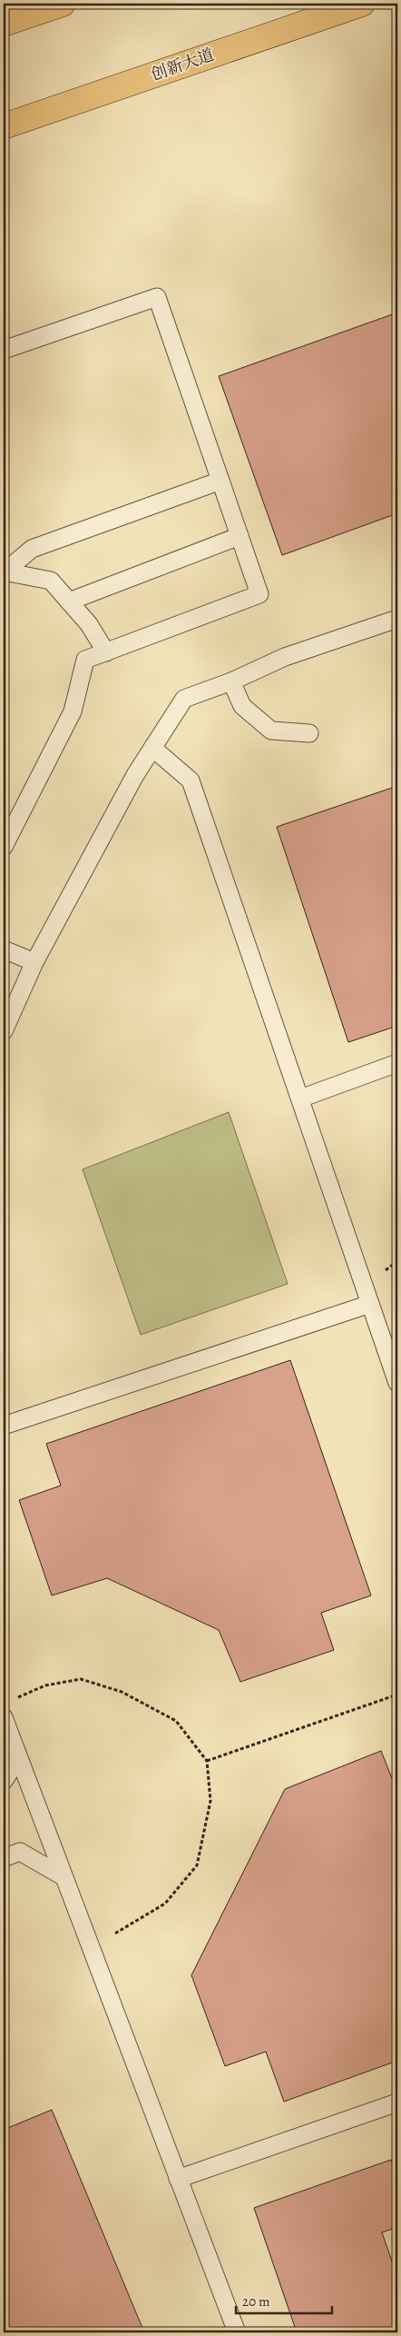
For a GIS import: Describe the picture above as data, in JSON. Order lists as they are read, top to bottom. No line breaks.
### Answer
{"streets":{"main road":["创新大道"]},"scale_bar":"20 m"}
